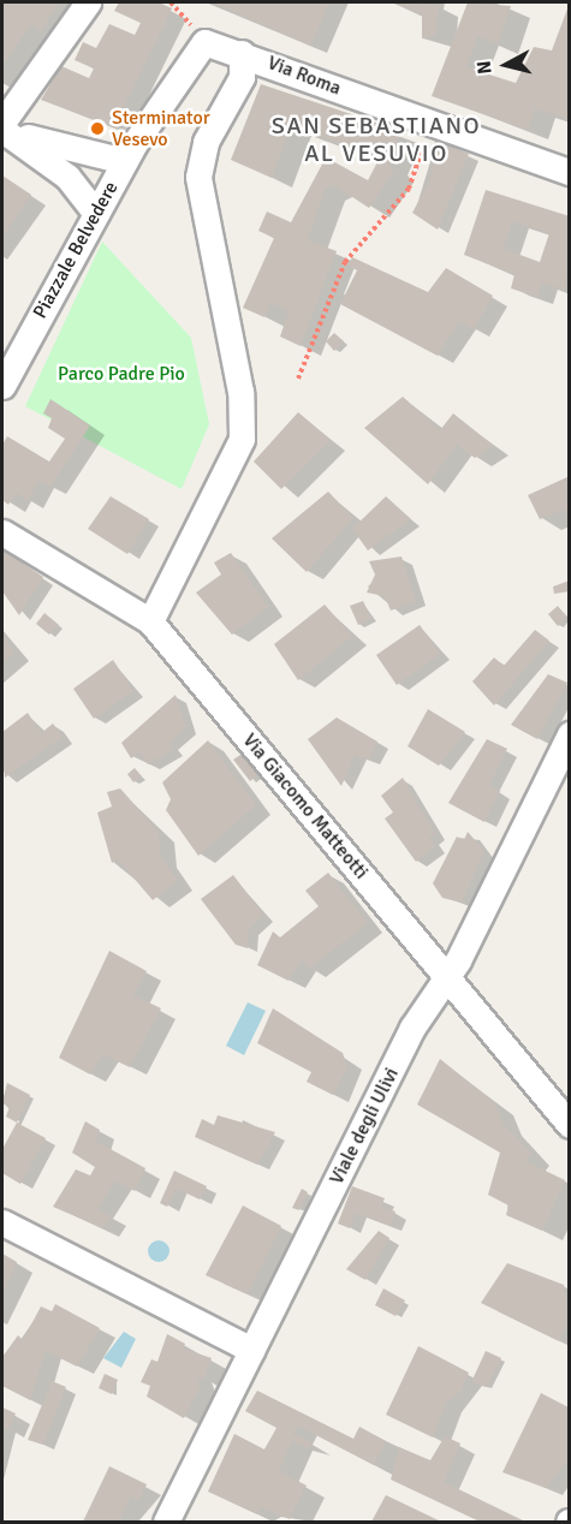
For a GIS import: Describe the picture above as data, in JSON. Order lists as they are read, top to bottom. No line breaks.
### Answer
{"streets":{"street":["Via Roma","Piazzale Belvedere","Via Giacomo Matteotti","Viale degli Ulivi"]},"crossings":[["Via Giacomo Matteotti","Viale degli Ulivi"]],"districts":["SAN SEBASTIANO AL VESUVIO"],"parks":["Parco Padre Pio"],"places":["Sterminator Vesevo"],"north":"left"}
